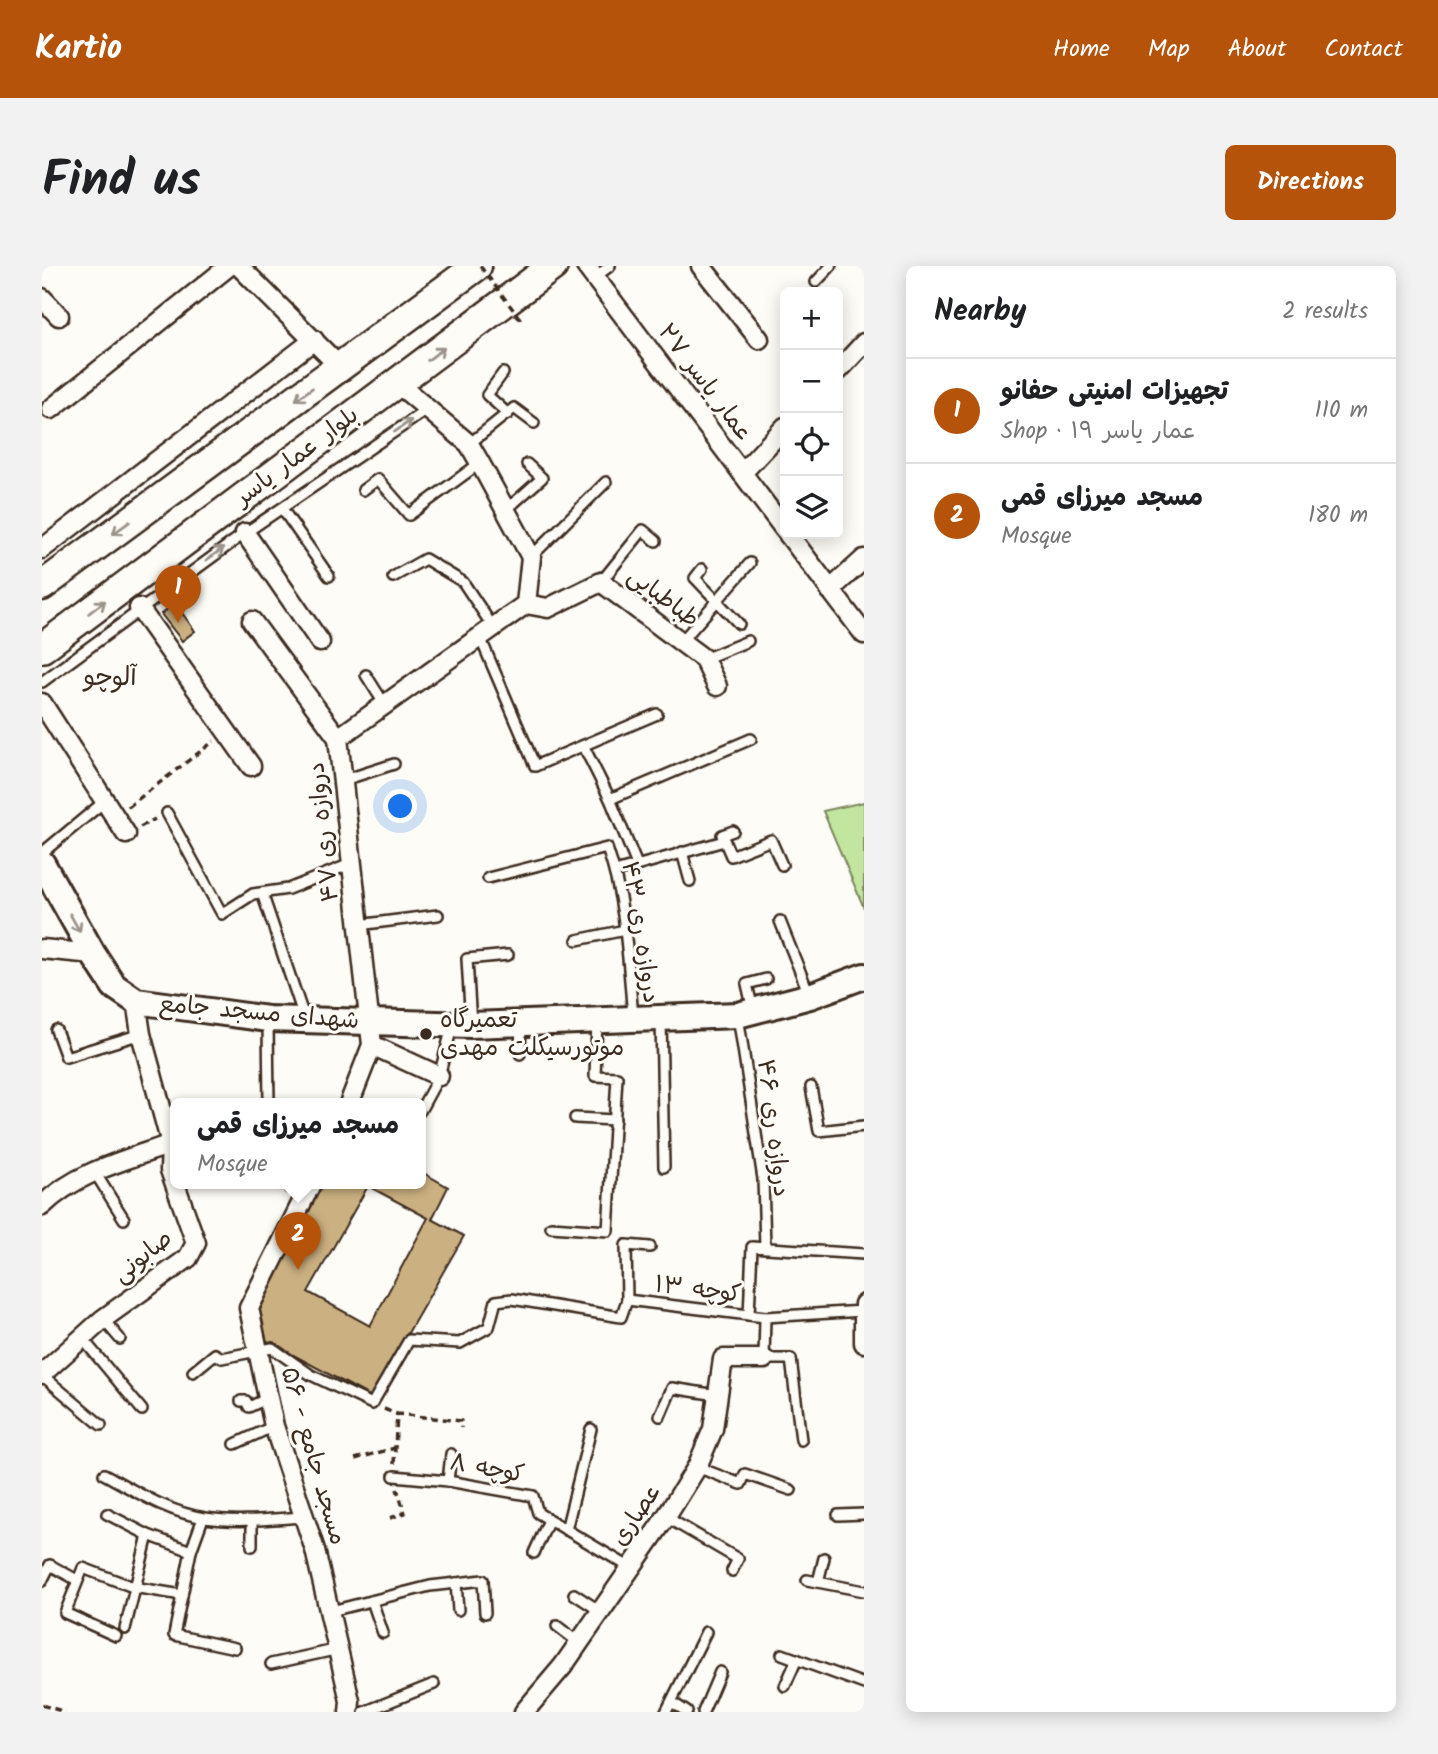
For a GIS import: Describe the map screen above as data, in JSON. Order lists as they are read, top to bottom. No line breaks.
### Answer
{"streets":{"main road":["بلوار عمار یاسر","شهدای مسجد جامع"],"street":["عمار یاسر ۲۷","طباطبایی","دروازه ری ۴۷","صابونی","۵۶ - مسجد جامع","عصاری"],"lane":["دروازه ری ۴۳","دروازه ری ۴۶","کوچه ۱۳","کوچه ۸"]},"crossings":[["دروازه ری ۴۷","شهدای مسجد جامع"],["دروازه ری ۴۳","شهدای مسجد جامع"],["شهدای مسجد جامع","دروازه ری ۴۶"],["شهدای مسجد جامع","صابونی"],["کوچه ۸","عصاری"]],"districts":["آلوچو"],"places":["تعمیرگاه موتورسیکلت مهدی"],"page":{"header":"Kartio","nav":["Home","Map","About","Contact"],"title":"Find us","buttons":"Directions","heading":["Nearby","2 results"],"map_buttons":["+","−"],"list":[{"mark":"1","name":"تجهیزات امنیتی حفانو","note":"Shop · عمار یاسر ۱۹","value":"110 m"},{"mark":"2","name":"مسجد میرزای قمی","note":"Mosque","value":"180 m"}],"pins":["1","2"],"popup":["مسجد میرزای قمی","Mosque"]}}
